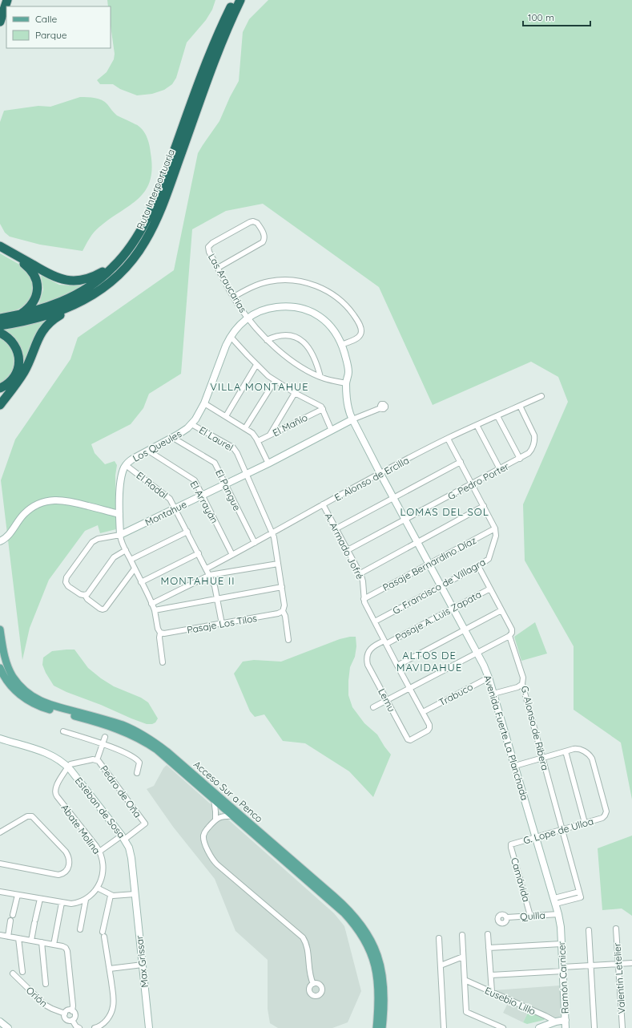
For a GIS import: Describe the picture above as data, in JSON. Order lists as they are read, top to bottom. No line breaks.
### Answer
{"streets":{"highway":["Ruta Interportuaria"],"main road":["Acceso Sur a Penco"],"street":["Las Araucarias","El Mañío","El Laurel","Los Queules","E. Alonso de Ercilla","G. Pedro Porter","El Radal","El Pangue","El Arrayán","Montahue","A. Armado Jofré","Pasaje Bernardino Díaz","G. Francisco de Villagra","Pasaje A. Luis Zapata","Pasaje Los Tilos","Trabuco","Lemu","G. Alonso de Ribera","Avenida Fuerte La Planchada","Pedro de Oña","Esteban de Sosa","Abate Molina","G. Lope de Ulloa","Camávida","Quilla","Max Grissar","Ramón Carnicer","Valentín Letelier","Orión","Eusebio Lillo"]},"crossings":[["Las Araucarias","Los Queules"],["El Laurel","Los Queules"],["El Laurel","E. Alonso de Ercilla"],["El Laurel","Montahue"],["El Laurel","Pasaje Los Tilos"],["Los Queules","E. Alonso de Ercilla"],["Los Queules","El Radal"],["Los Queules","El Pangue"],["Los Queules","El Arrayán"],["Los Queules","Montahue"],["Los Queules","Avenida Fuerte La Planchada"],["E. Alonso de Ercilla","G. Pedro Porter"],["E. Alonso de Ercilla","El Radal"],["E. Alonso de Ercilla","El Pangue"],["E. Alonso de Ercilla","El Arrayán"],["E. Alonso de Ercilla","A. Armado Jofré"],["E. Alonso de Ercilla","Avenida Fuerte La Planchada"],["G. Pedro Porter","A. Armado Jofré"],["G. Pedro Porter","Avenida Fuerte La Planchada"],["El Radal","Montahue"],["El Radal","Pasaje Los Tilos"],["El Pangue","Montahue"],["El Arrayán","Montahue"],["A. Armado Jofré","Pasaje Bernardino Díaz"],["A. Armado Jofré","G. Francisco de Villagra"],["A. Armado Jofré","Pasaje A. Luis Zapata"],["A. Armado Jofré","Trabuco"],["A. Armado Jofré","Lemu"],["Pasaje Bernardino Díaz","G. Francisco de Villagra"],["Pasaje Bernardino Díaz","Avenida Fuerte La Planchada"],["G. Francisco de Villagra","G. Alonso de Ribera"],["G. Francisco de Villagra","Avenida Fuerte La Planchada"],["Pasaje A. Luis Zapata","Lemu"],["Pasaje A. Luis Zapata","G. Alonso de Ribera"],["Pasaje A. Luis Zapata","Avenida Fuerte La Planchada"],["Trabuco","Avenida Fuerte La Planchada"],["G. Alonso de Ribera","Avenida Fuerte La Planchada"],["G. Alonso de Ribera","G. Lope de Ulloa"],["Avenida Fuerte La Planchada","G. Lope de Ulloa"],["Avenida Fuerte La Planchada","Quilla"],["Avenida Fuerte La Planchada","Ramón Carnicer"],["Pedro de Oña","Esteban de Sosa"],["Pedro de Oña","Abate Molina"],["Esteban de Sosa","Abate Molina"],["Esteban de Sosa","Max Grissar"],["G. Lope de Ulloa","Camávida"],["Camávida","Quilla"]],"districts":["VILLA MONTAHUE","LOMAS DEL SOL","MONTAHUE II","ALTOS DE MAVIDAHUE"],"legend":["Calle","Parque"],"scale_bar":"100 m"}
